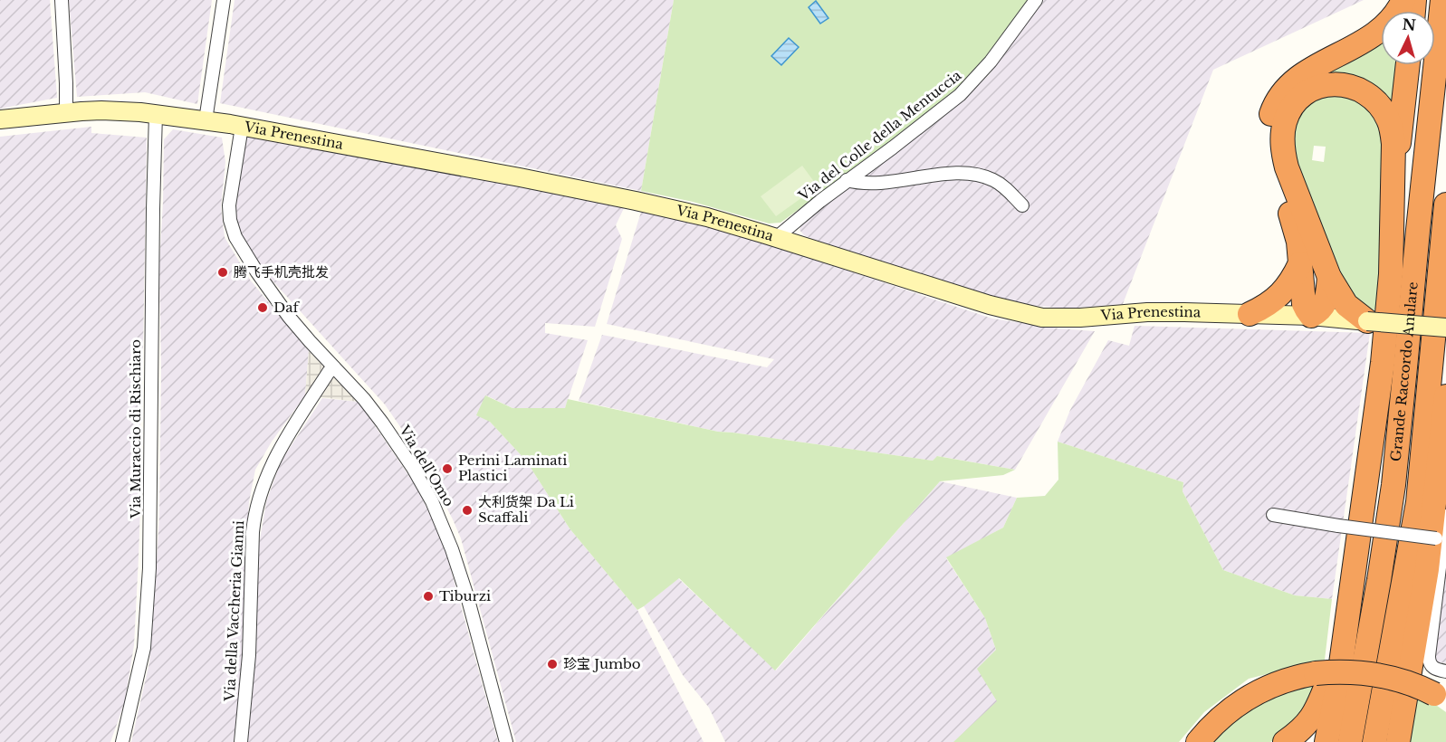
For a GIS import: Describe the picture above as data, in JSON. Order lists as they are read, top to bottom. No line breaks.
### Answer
{"streets":{"highway":["Grande Raccordo Anulare"],"main road":["Via Prenestina"],"street":["Via del Colle della Mentuccia","Via Muraccio di Rischiaro","Via dell'Omo","Via della Vaccheria Gianni"]},"crossings":[["Via Prenestina","Via del Colle della Mentuccia"],["Via Prenestina","Via Muraccio di Rischiaro"],["Via Prenestina","Via dell'Omo"],["Via dell'Omo","Via della Vaccheria Gianni"]],"places":["腾飞手机壳批发","Daf","Perini Laminati Plastici","大利货架 Da Li Scaffali","Tiburzi","珍宝 Jumbo"],"north":"top"}
